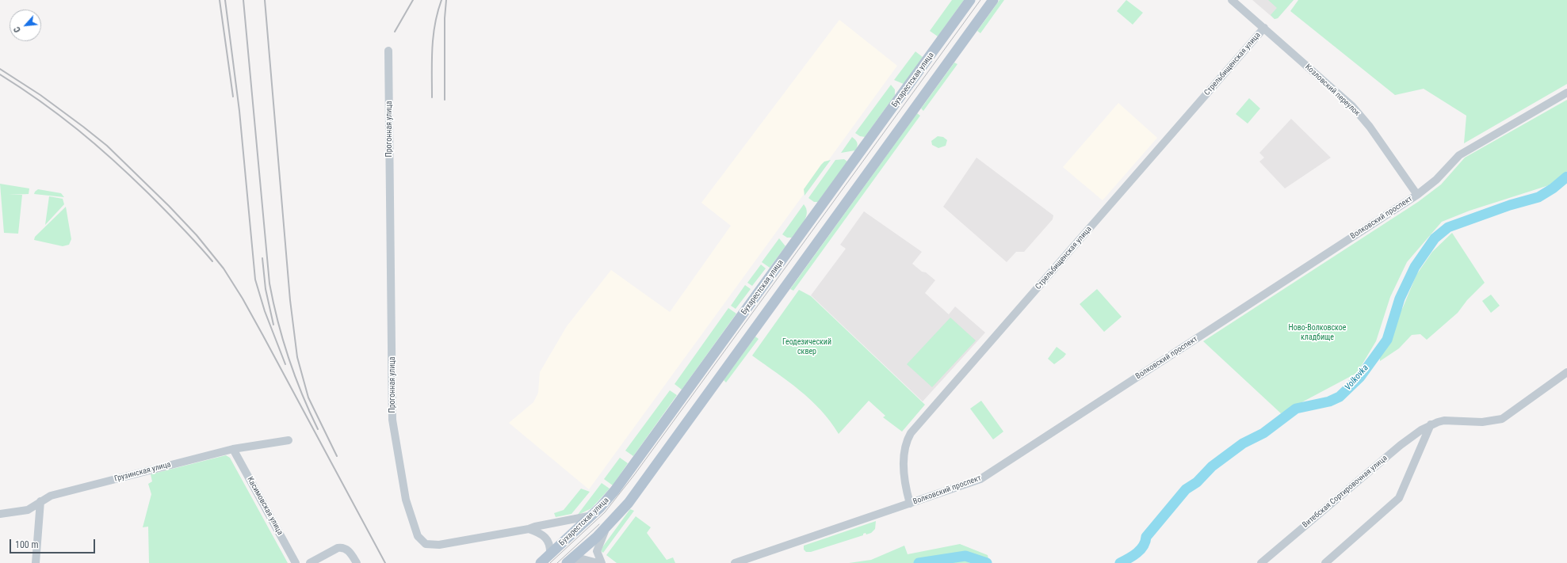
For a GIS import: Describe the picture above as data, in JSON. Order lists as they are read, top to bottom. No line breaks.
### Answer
{"streets":{"main road":["Бухарестская улица"],"street":["Стрельбищенская улица","Козловский переулок","Прогонная улица","Волковский проспект","Грузинская улица","Витебская Сортировочная улица","Касимовская улица"]},"crossings":[["Стрельбищенская улица","Козловский переулок"],["Стрельбищенская улица","Волковский проспект"],["Бухарестская улица","Прогонная улица"],["Козловский переулок","Волковский проспект"],["Грузинская улица","Касимовская улица"]],"water":["Volkovka"],"parks":["Ново-Волковское кладбище","Геодезический сквер"],"scale_bar":"100 m","north":"bottom left"}
